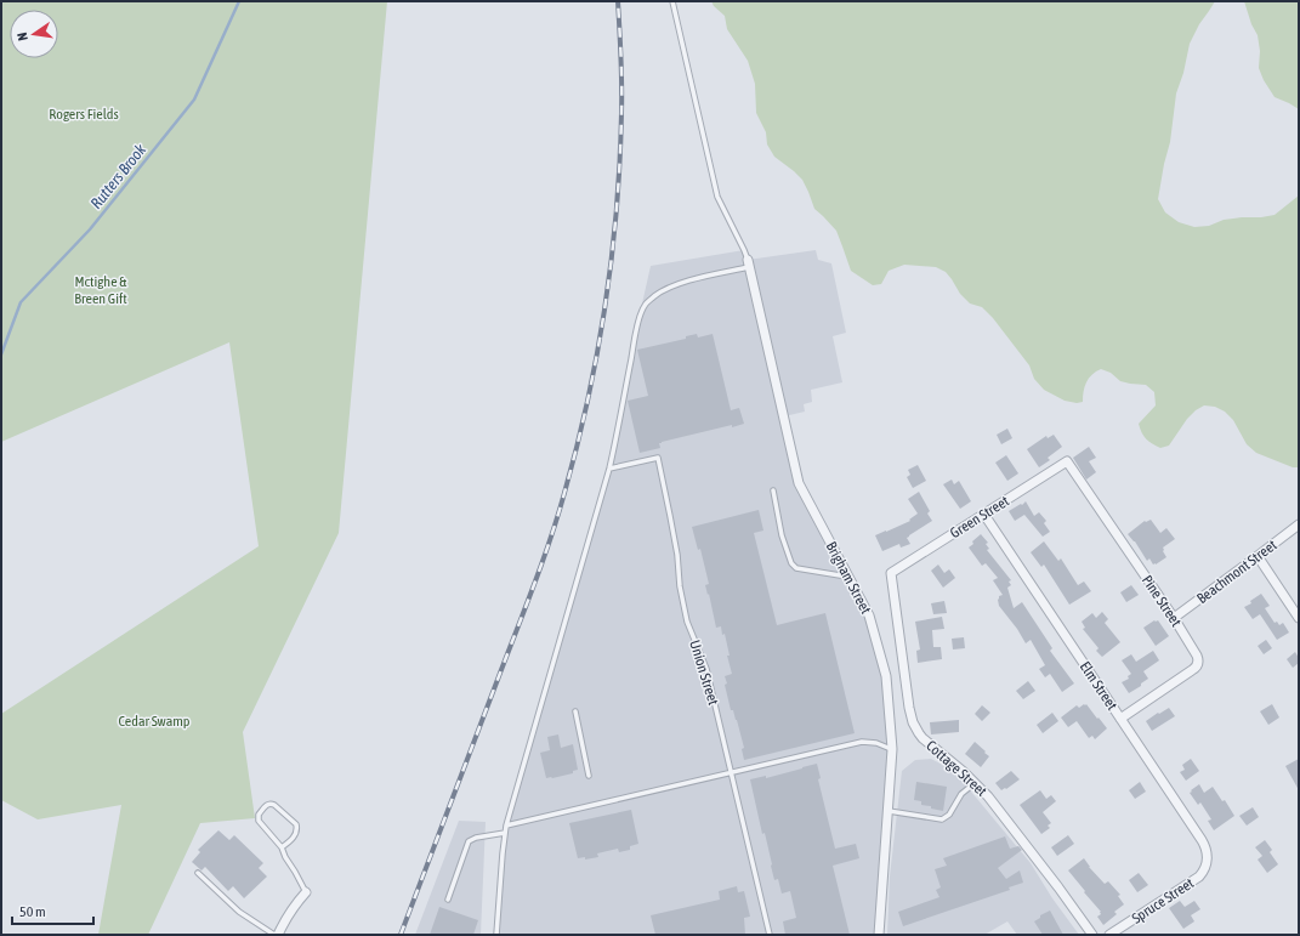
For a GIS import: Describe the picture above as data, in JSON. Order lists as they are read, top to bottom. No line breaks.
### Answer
{"streets":{"street":["Green Street","Beachmont Street","Brigham Street","Pine Street","Elm Street","Cottage Street","Spruce Street"],"lane":["Union Street"]},"crossings":[["Green Street","Pine Street"],["Green Street","Elm Street"],["Green Street","Cottage Street"],["Beachmont Street","Pine Street"],["Pine Street","Elm Street"],["Elm Street","Spruce Street"]],"water":["Rutters Brook"],"parks":["Rogers Fields","Mctighe & Breen Gift","Cedar Swamp"],"scale_bar":"50 m","north":"left"}
